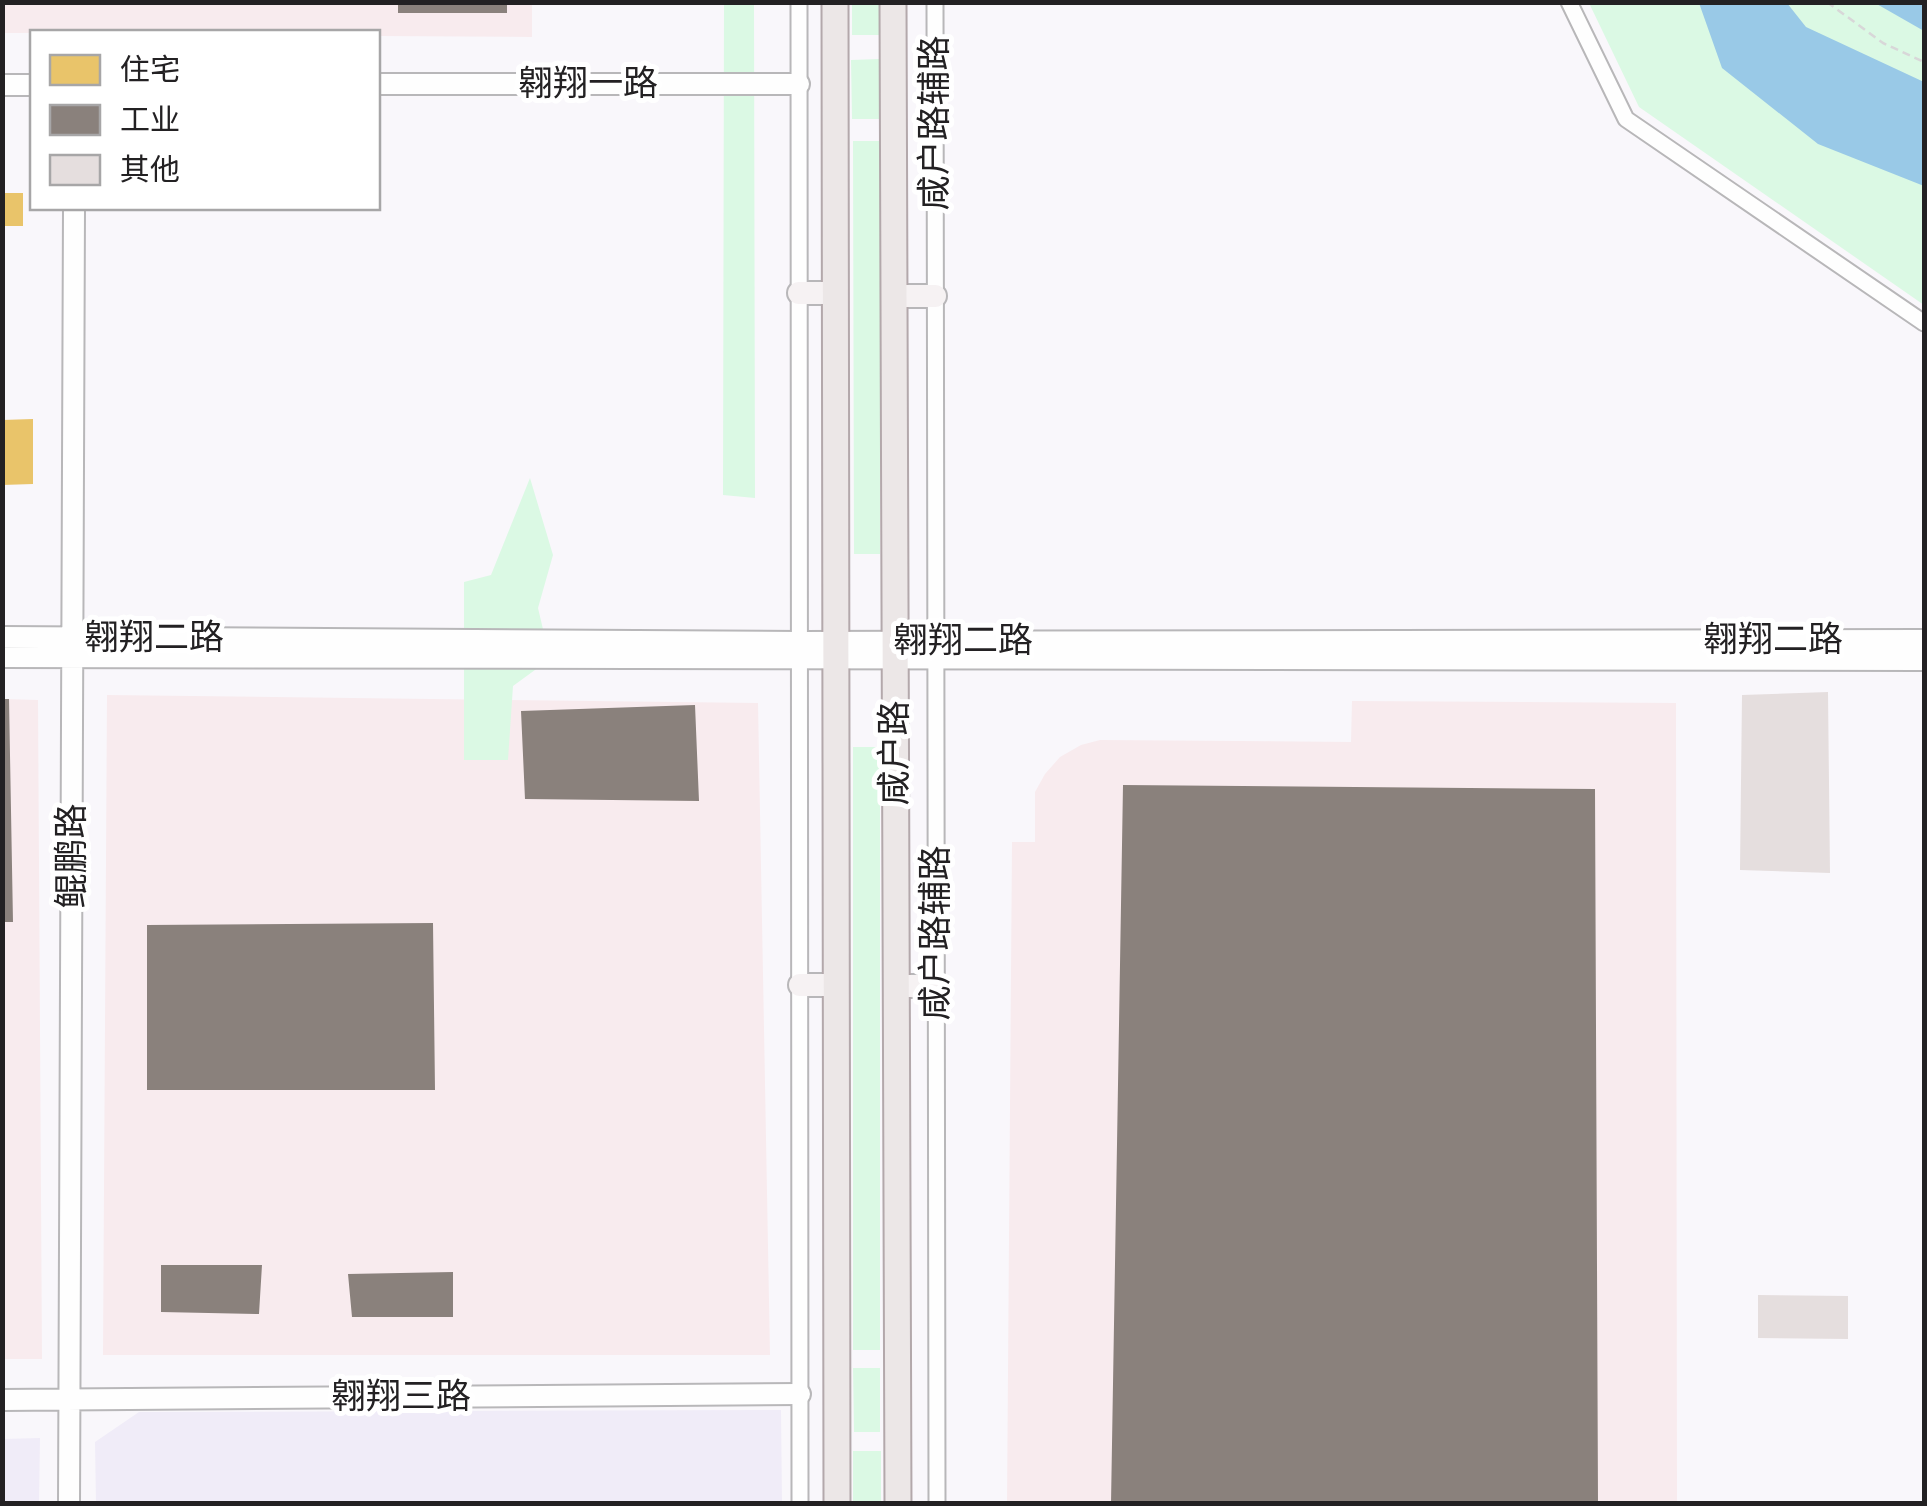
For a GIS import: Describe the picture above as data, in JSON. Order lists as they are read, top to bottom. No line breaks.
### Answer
{"streets":{"main road":["咸户路"],"street":["翱翔一路","咸户路辅路","翱翔二路","鲲鹏路","翱翔三路"]},"crossings":[["咸户路辅路","翱翔二路"],["翱翔二路","咸户路"],["翱翔二路","鲲鹏路"],["鲲鹏路","翱翔三路"]],"legend":["住宅","工业","其他"]}
